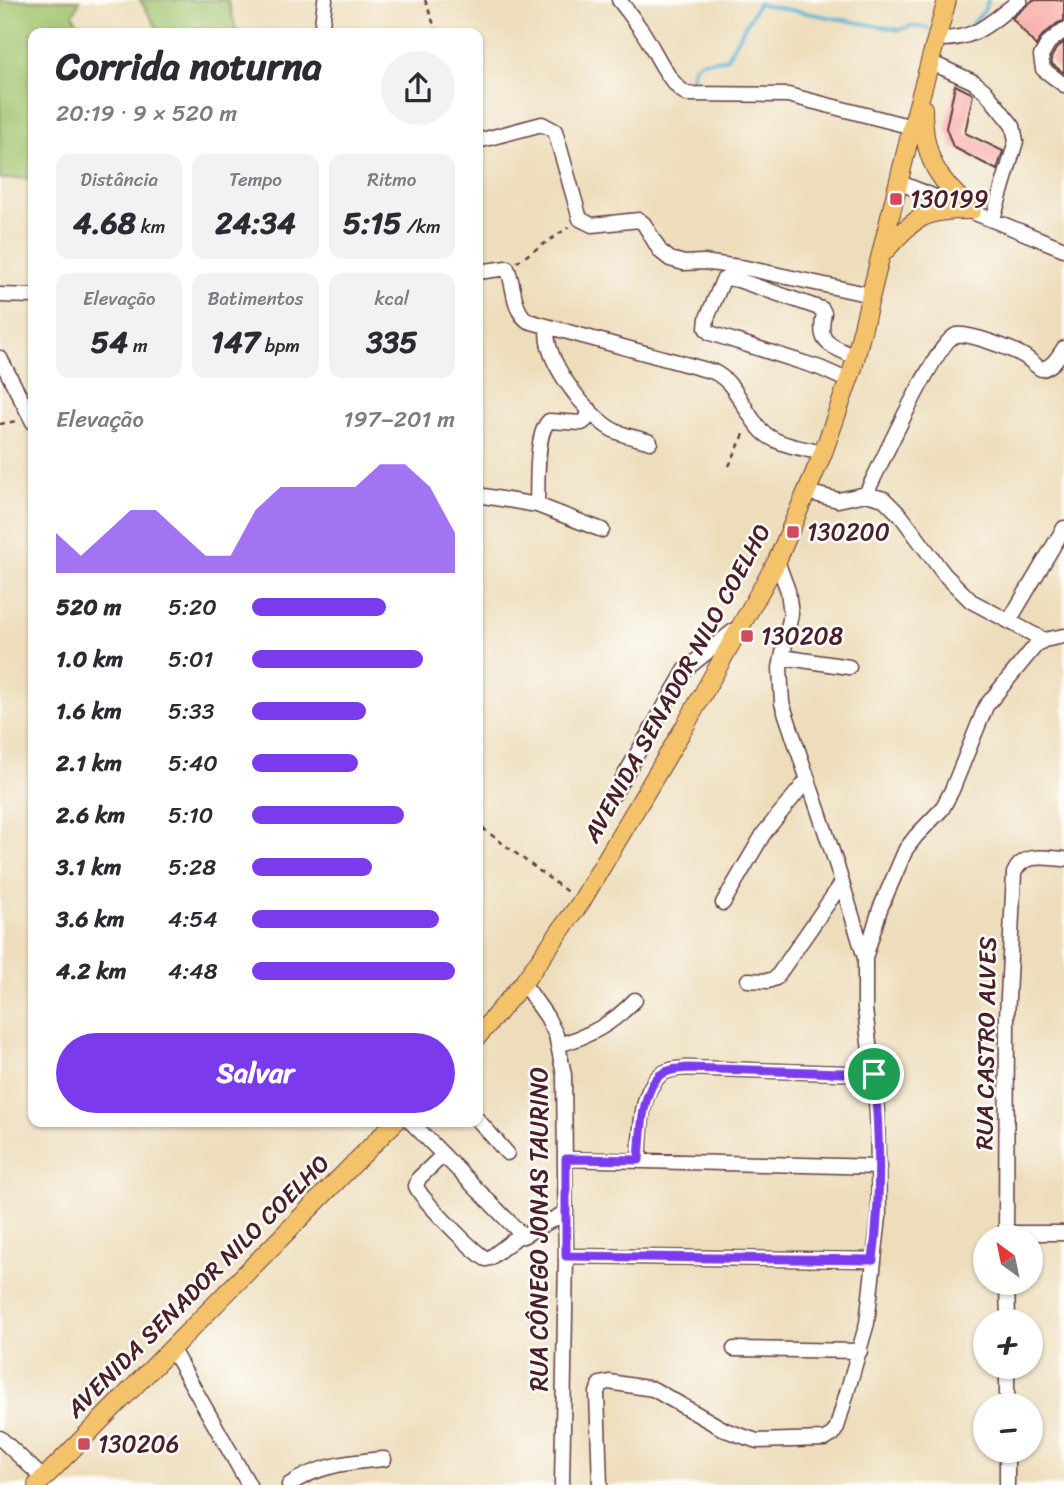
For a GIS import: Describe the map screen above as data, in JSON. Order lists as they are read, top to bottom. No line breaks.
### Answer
{"streets":{"main road":["AVENIDA SENADOR NILO COELHO"],"street":["RUA CASTRO ALVES","RUA CÔNEGO JONAS TAURINO"]},"crossings":[["AVENIDA SENADOR NILO COELHO","RUA CÔNEGO JONAS TAURINO"]],"places":{"transit":["130199","130200","130208","130206"]},"north":"top left","page":{"heading":["Corrida noturna","20:19 · 9 × 520 m"],"stats":[["Distância","4.68 km"],["Tempo","24:34"],["Ritmo","5:15 /km"],["Elevação","54 m"],["Batimentos","147 bpm"],["kcal","335"]],"chart":["Elevação","197–201 m"],"list":[{"name":"520 m","note":"5:20"},{"name":"1.0 km","note":"5:01"},{"name":"1.6 km","note":"5:33"},{"name":"2.1 km","note":"5:40"},{"name":"2.6 km","note":"5:10"},{"name":"3.1 km","note":"5:28"},{"name":"3.6 km","note":"4:54"},{"name":"4.2 km","note":"4:48"}],"buttons":"Salvar","map_buttons":["+","−"]}}
